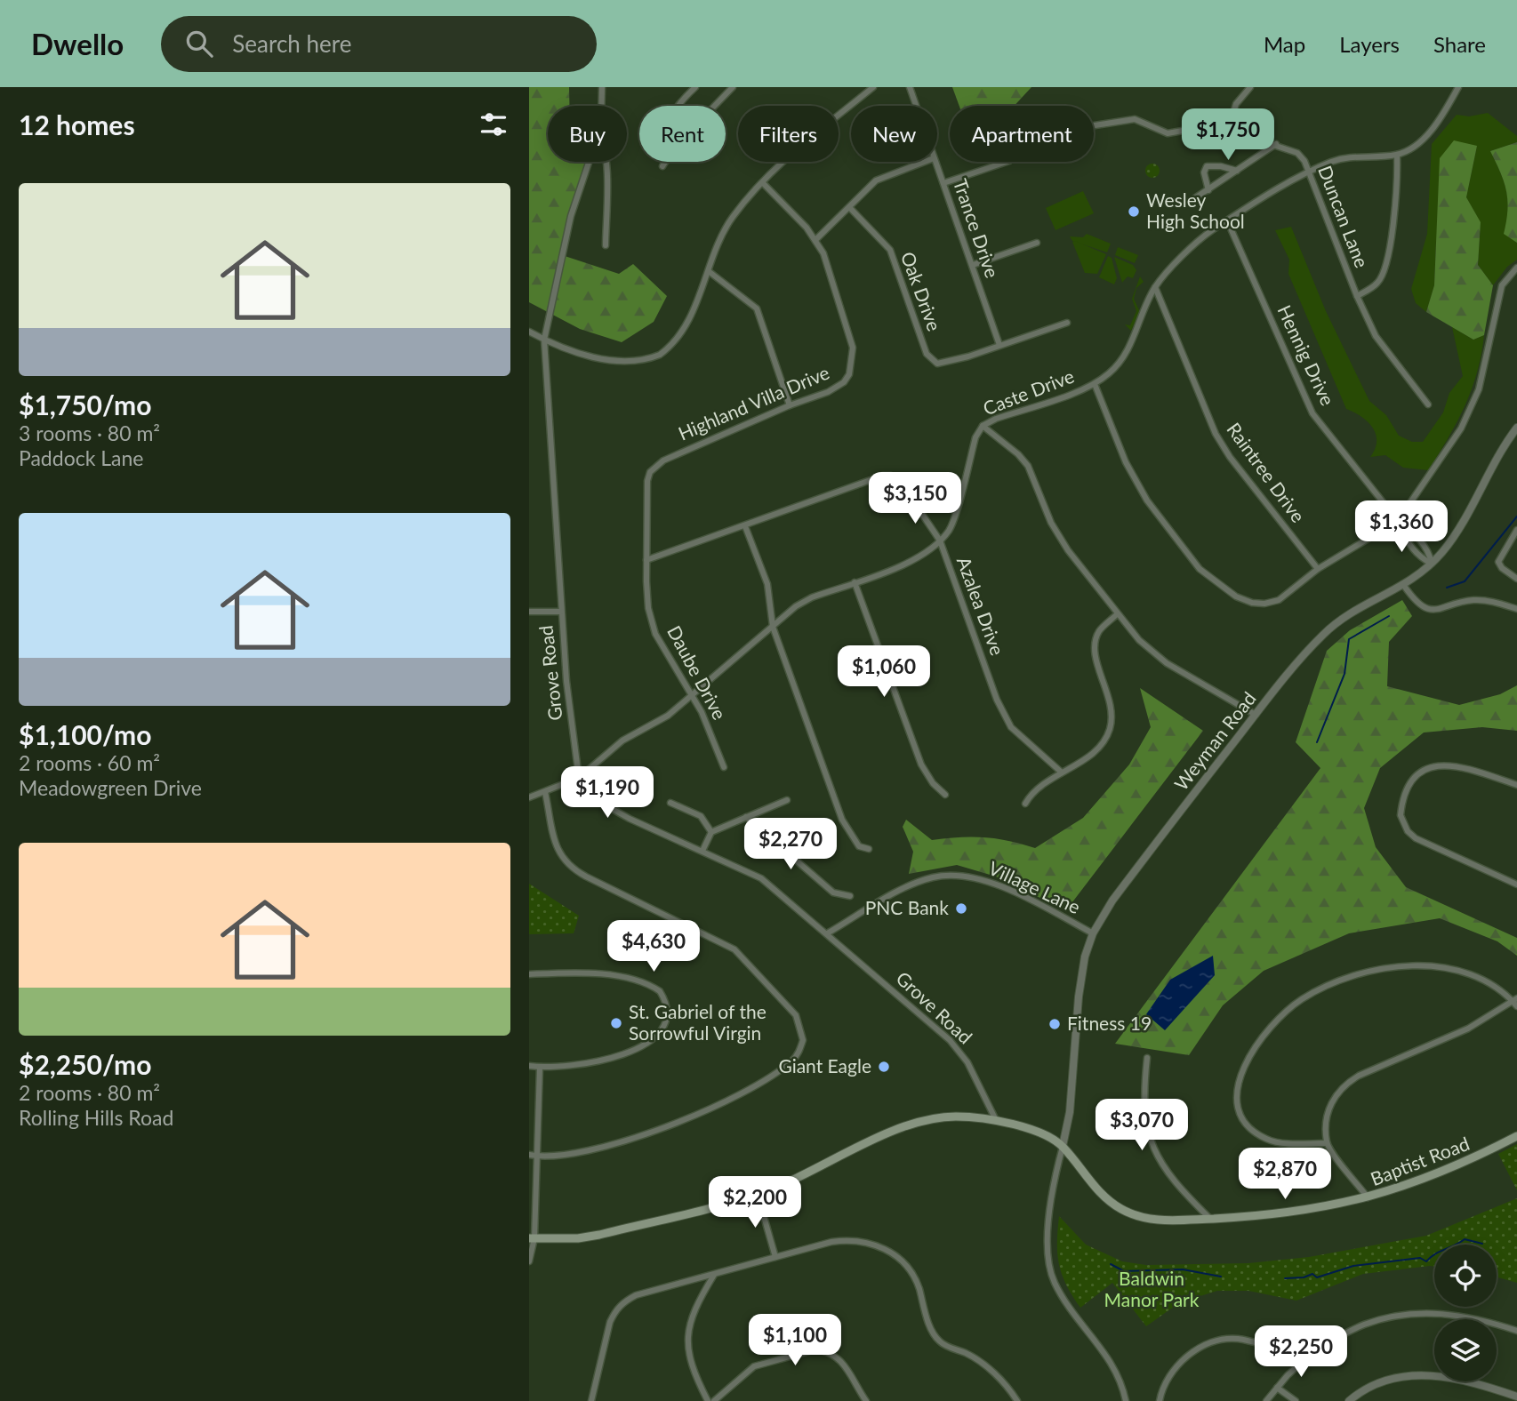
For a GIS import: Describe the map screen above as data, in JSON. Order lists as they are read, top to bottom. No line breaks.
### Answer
{"streets":{"main road":["Baptist Road"],"street":["Duncan Lane","Trance Drive","Oak Drive","Hennig Drive","Caste Drive","Highland Villa Drive","Raintree Drive","Azalea Drive","Grove Road","Daube Drive","Weyman Road","Village Lane"]},"crossings":[["Duncan Lane","Caste Drive"],["Trance Drive","Oak Drive"],["Hennig Drive","Caste Drive"],["Hennig Drive","Weyman Road"],["Caste Drive","Raintree Drive"],["Caste Drive","Azalea Drive"],["Caste Drive","Grove Road"],["Caste Drive","Daube Drive"],["Highland Villa Drive","Daube Drive"],["Azalea Drive","Daube Drive"],["Grove Road","Village Lane"],["Grove Road","Baptist Road"],["Weyman Road","Village Lane"],["Weyman Road","Baptist Road"]],"parks":["Baldwin Manor Park"],"places":["Wesley High School","PNC Bank","St. Gabriel of the Sorrowful Virgin","Fitness 19","Giant Eagle"],"page":{"header":"Dwello","search":"Search here","nav":["Map","Layers","Share"],"heading":"12 homes","chip":["Buy","Rent","Filters","New","Apartment"],"price":["$1,750","$3,150","$1,360","$1,060","$1,190","$2,270","$4,630","$3,070","$2,870","$2,200","$1,100","$2,250"],"list":[{"name":"$1,750/mo","note":"3 rooms · 80 m² · Paddock Lane"},{"name":"$1,100/mo","note":"2 rooms · 60 m² · Meadowgreen Drive"},{"name":"$2,250/mo","note":"2 rooms · 80 m² · Rolling Hills Road"}]}}
